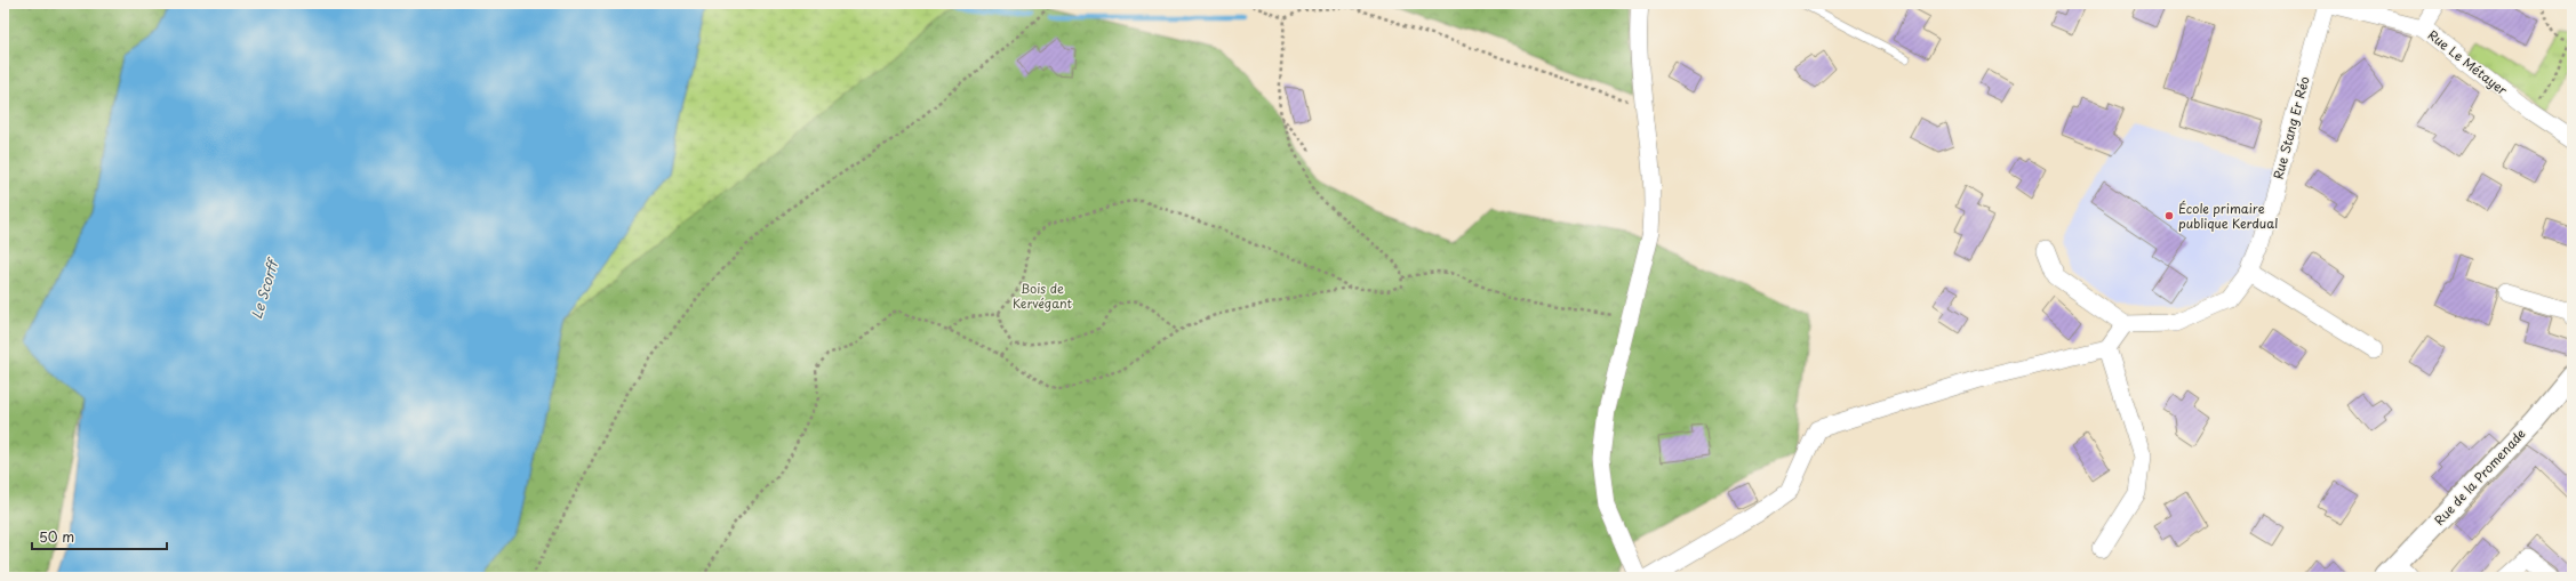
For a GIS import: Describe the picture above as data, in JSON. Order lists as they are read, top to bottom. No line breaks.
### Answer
{"streets":{"street":["Rue Le Métayer","Rue Stang Er Réo","Rue de la Promenade"]},"crossings":[["Rue Le Métayer","Rue Stang Er Réo"]],"water":["Le Scorff"],"parks":["Bois de Kervégant"],"places":["École primaire publique Kerdual"],"scale_bar":"50 m"}
